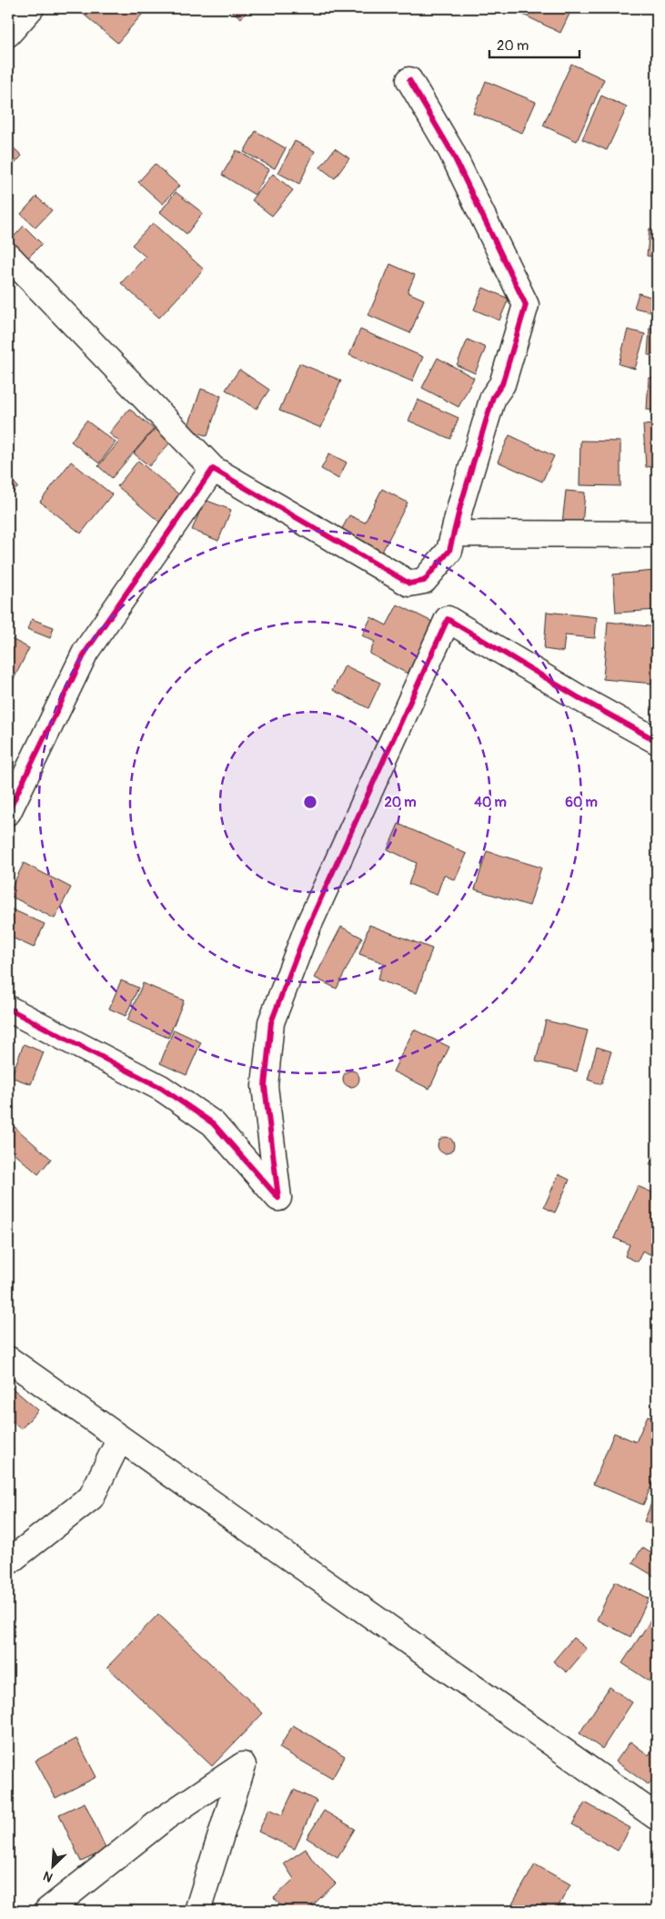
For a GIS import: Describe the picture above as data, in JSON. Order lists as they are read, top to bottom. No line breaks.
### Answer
{"scale_bar":"20 m","north":"bottom left","rings":["20 m","40 m","60 m"]}
